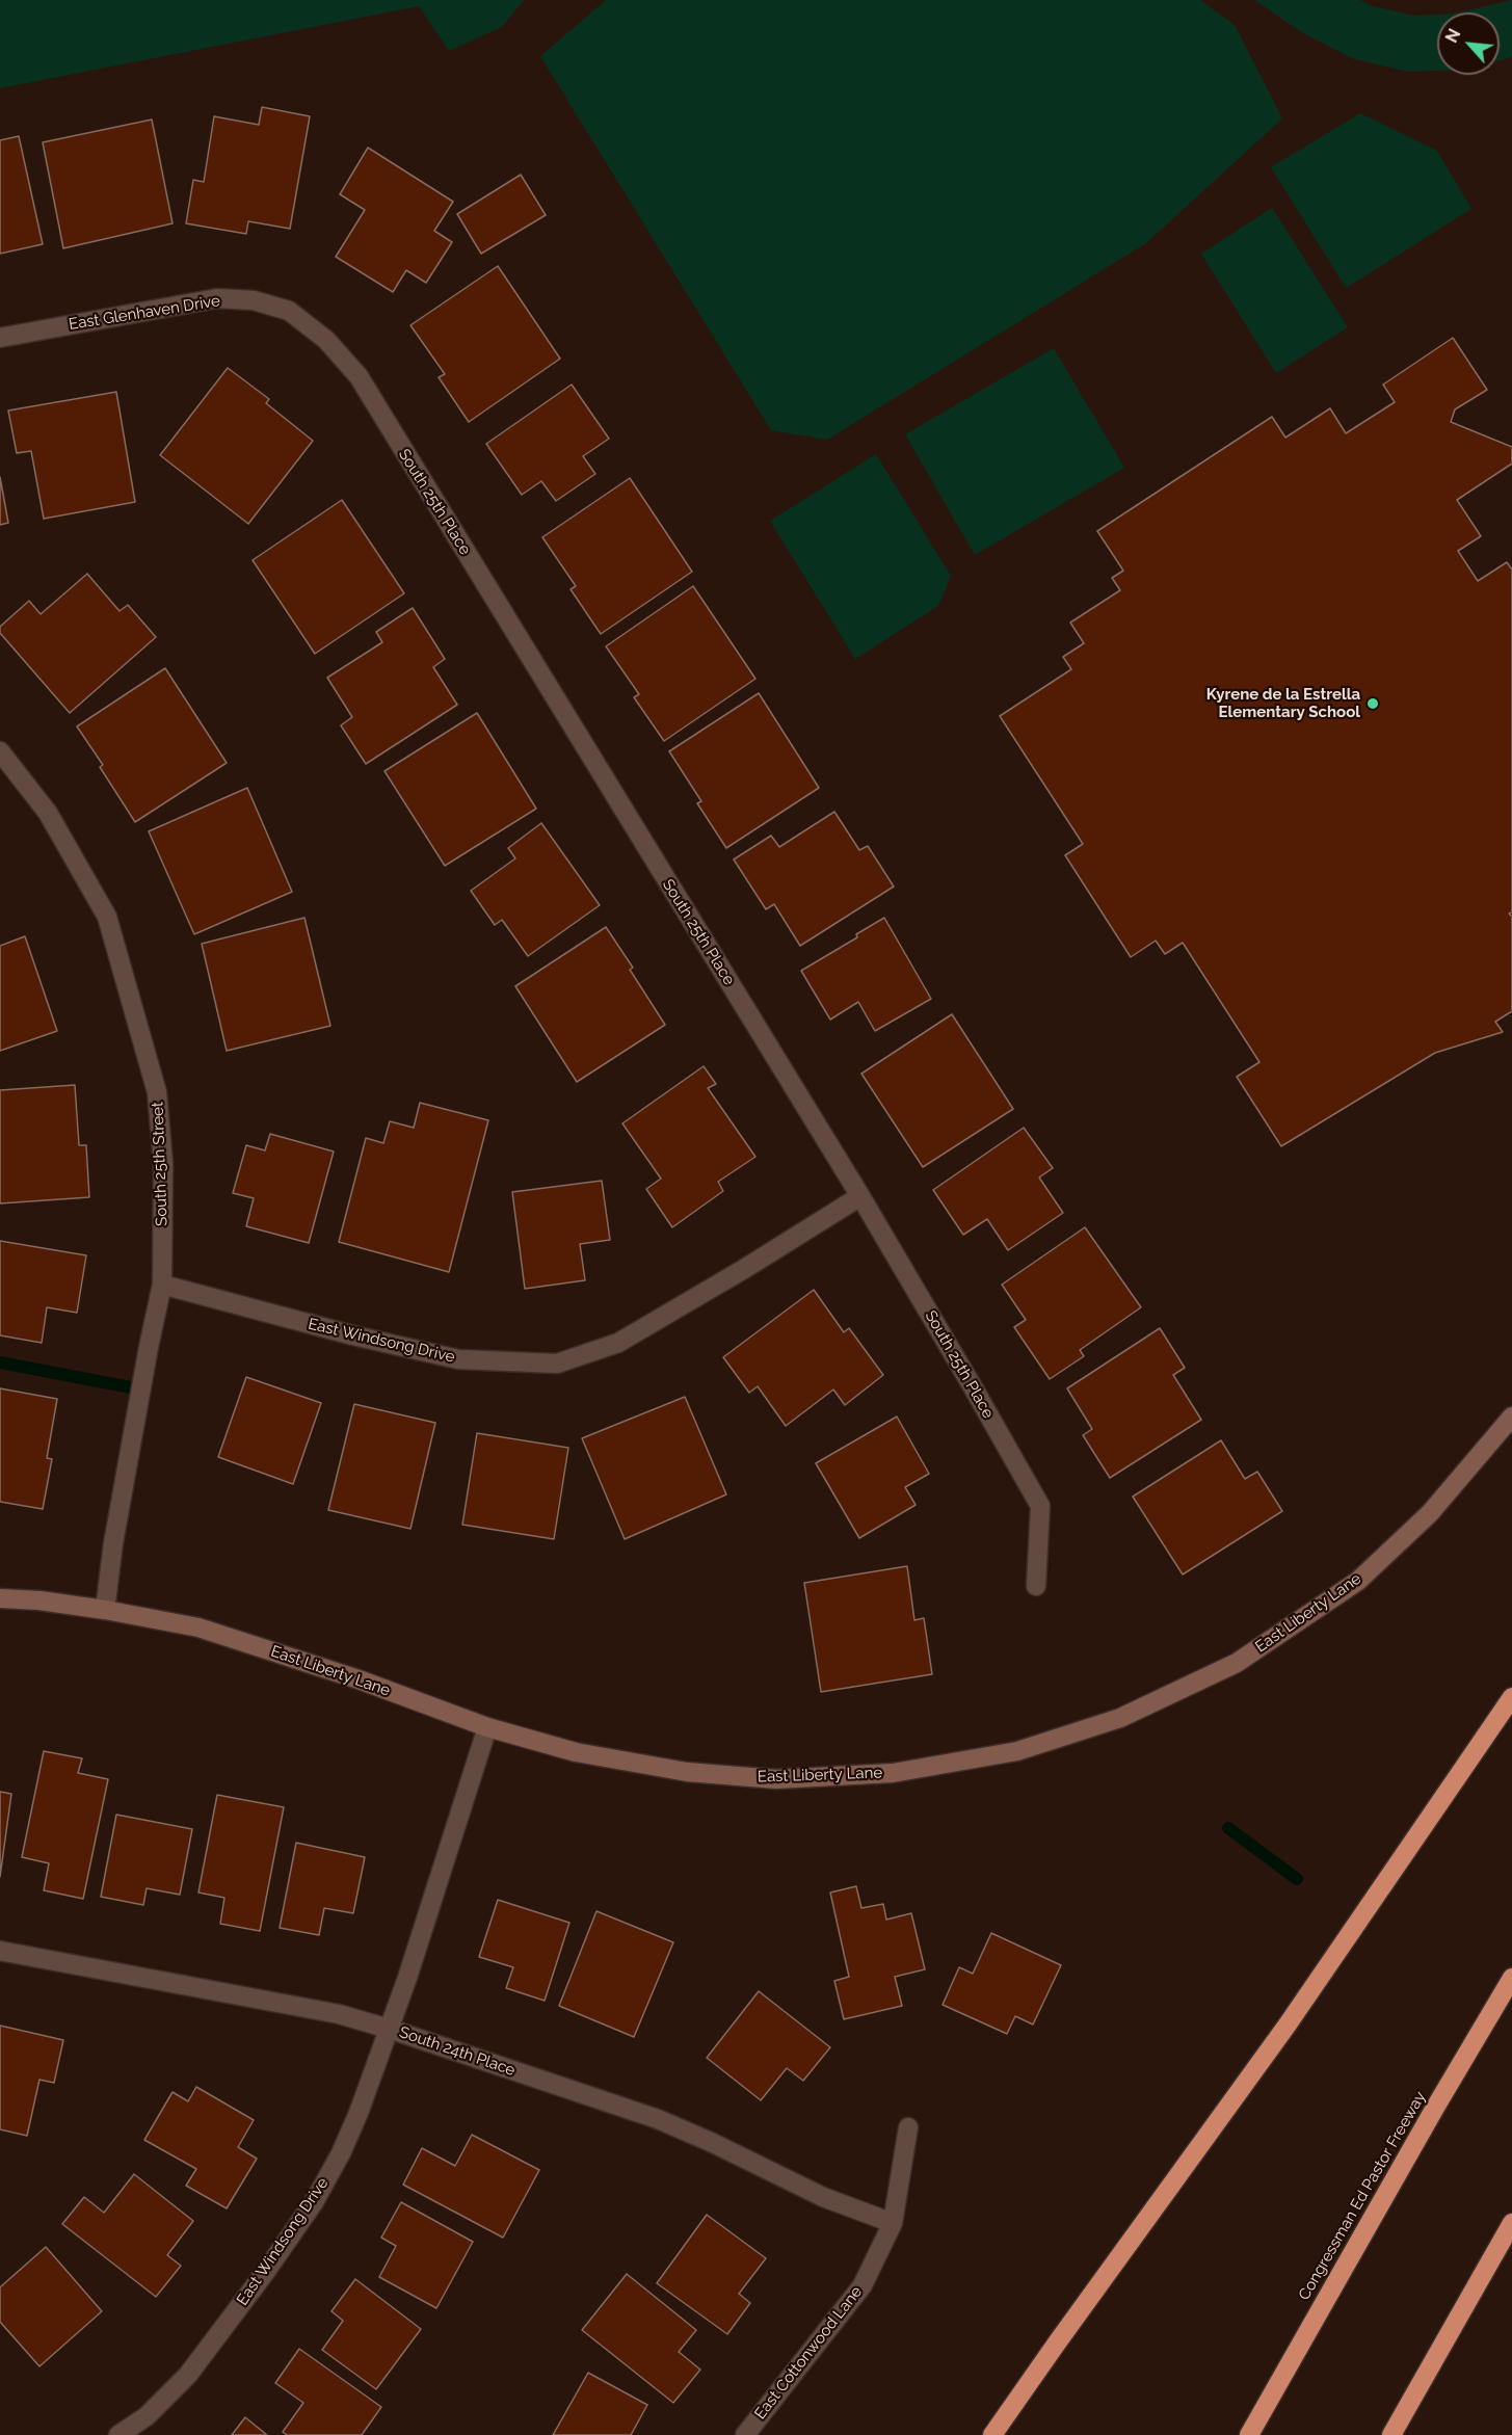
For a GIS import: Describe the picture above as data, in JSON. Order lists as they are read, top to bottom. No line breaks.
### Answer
{"streets":{"highway":["Congressman Ed Pastor Freeway"],"street":["East Glenhaven Drive","South 25th Place","South 25th Street","East Windsong Drive","East Liberty Lane","South 24th Place","East Cottonwood Lane"]},"crossings":[["East Glenhaven Drive","South 25th Place"],["South 25th Place","East Windsong Drive"],["South 25th Street","East Windsong Drive"],["South 25th Street","East Liberty Lane"],["East Windsong Drive","East Liberty Lane"],["East Windsong Drive","South 24th Place"],["South 24th Place","East Cottonwood Lane"]],"places":["Kyrene de la Estrella Elementary School"],"north":"top left"}
